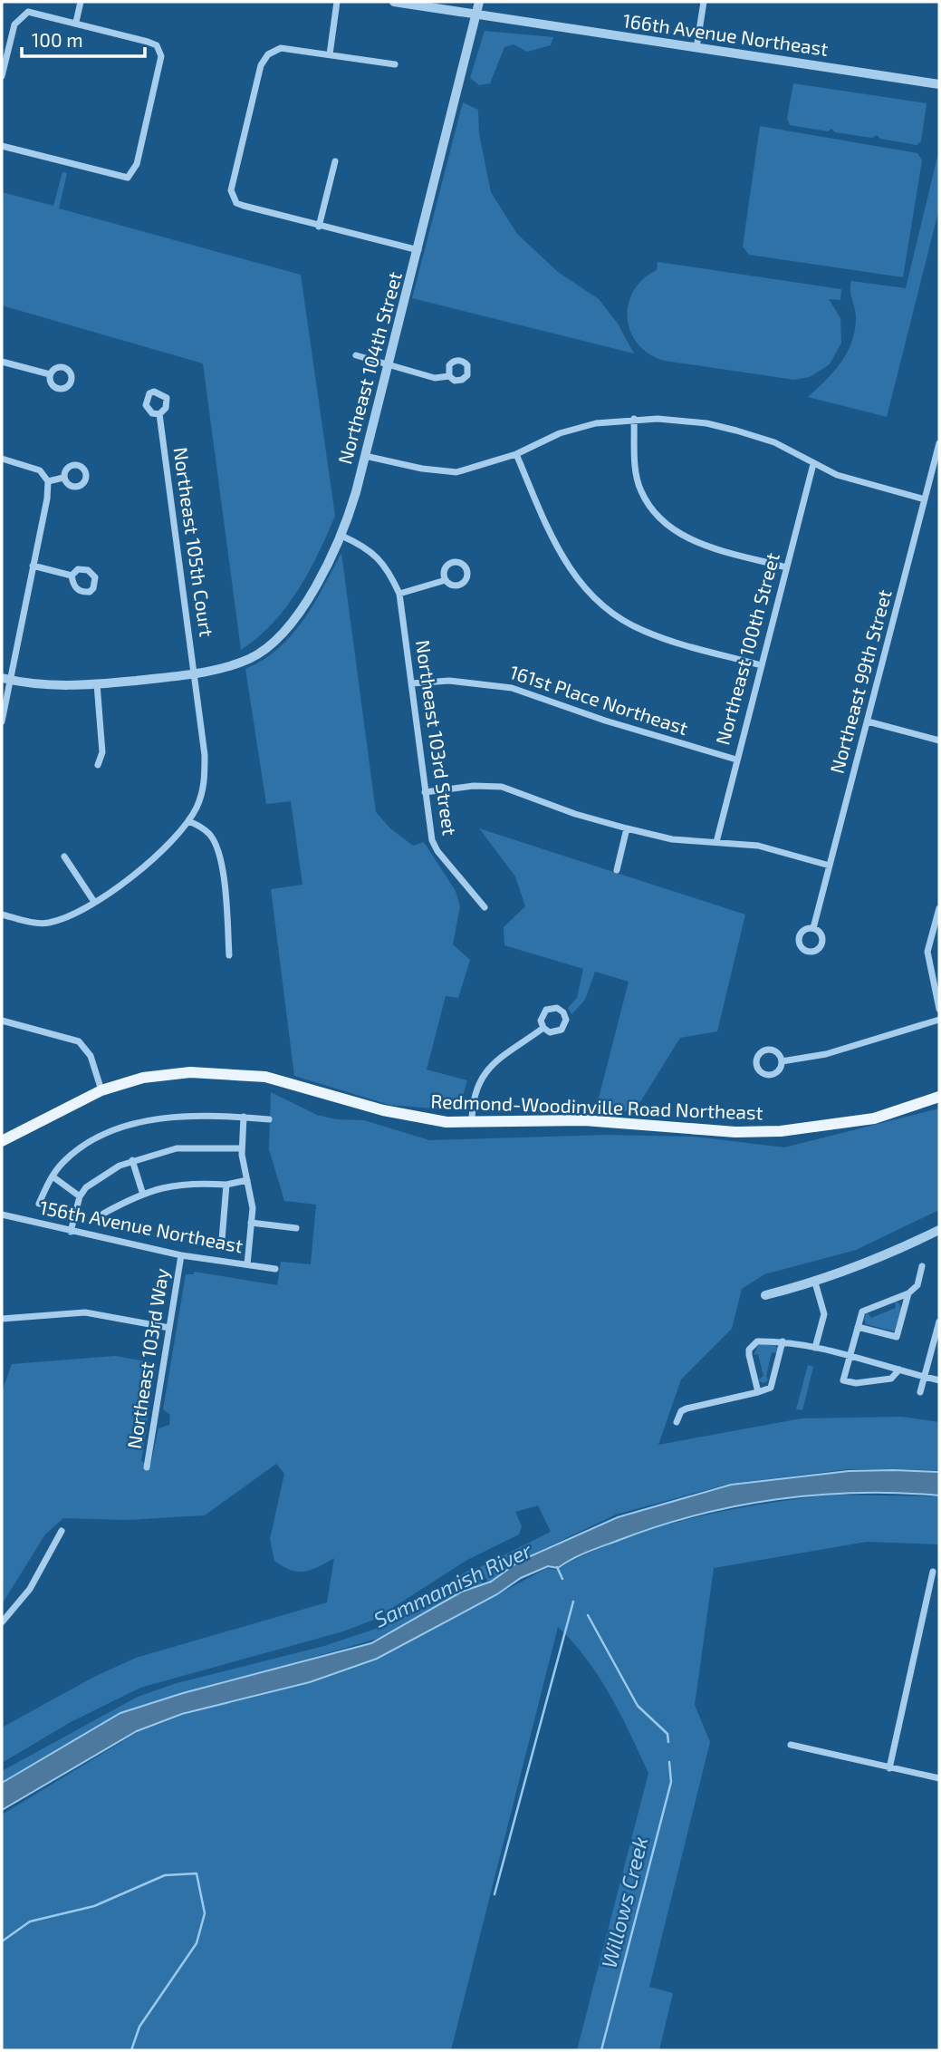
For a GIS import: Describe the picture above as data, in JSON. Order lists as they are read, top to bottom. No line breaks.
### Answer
{"streets":{"main road":["Redmond-Woodinville Road Northeast"],"street":["166th Avenue Northeast","Northeast 104th Street","Northeast 105th Court","Northeast 100th Street","Northeast 99th Street","161st Place Northeast","Northeast 103rd Street","156th Avenue Northeast","Northeast 103rd Way"]},"crossings":[["166th Avenue Northeast","Northeast 104th Street"],["Northeast 104th Street","Northeast 105th Court"],["Northeast 104th Street","Northeast 103rd Street"],["Northeast 100th Street","161st Place Northeast"],["161st Place Northeast","Northeast 103rd Street"],["156th Avenue Northeast","Northeast 103rd Way"]],"water":["Sammamish River","Willows Creek"],"scale_bar":"100 m"}
